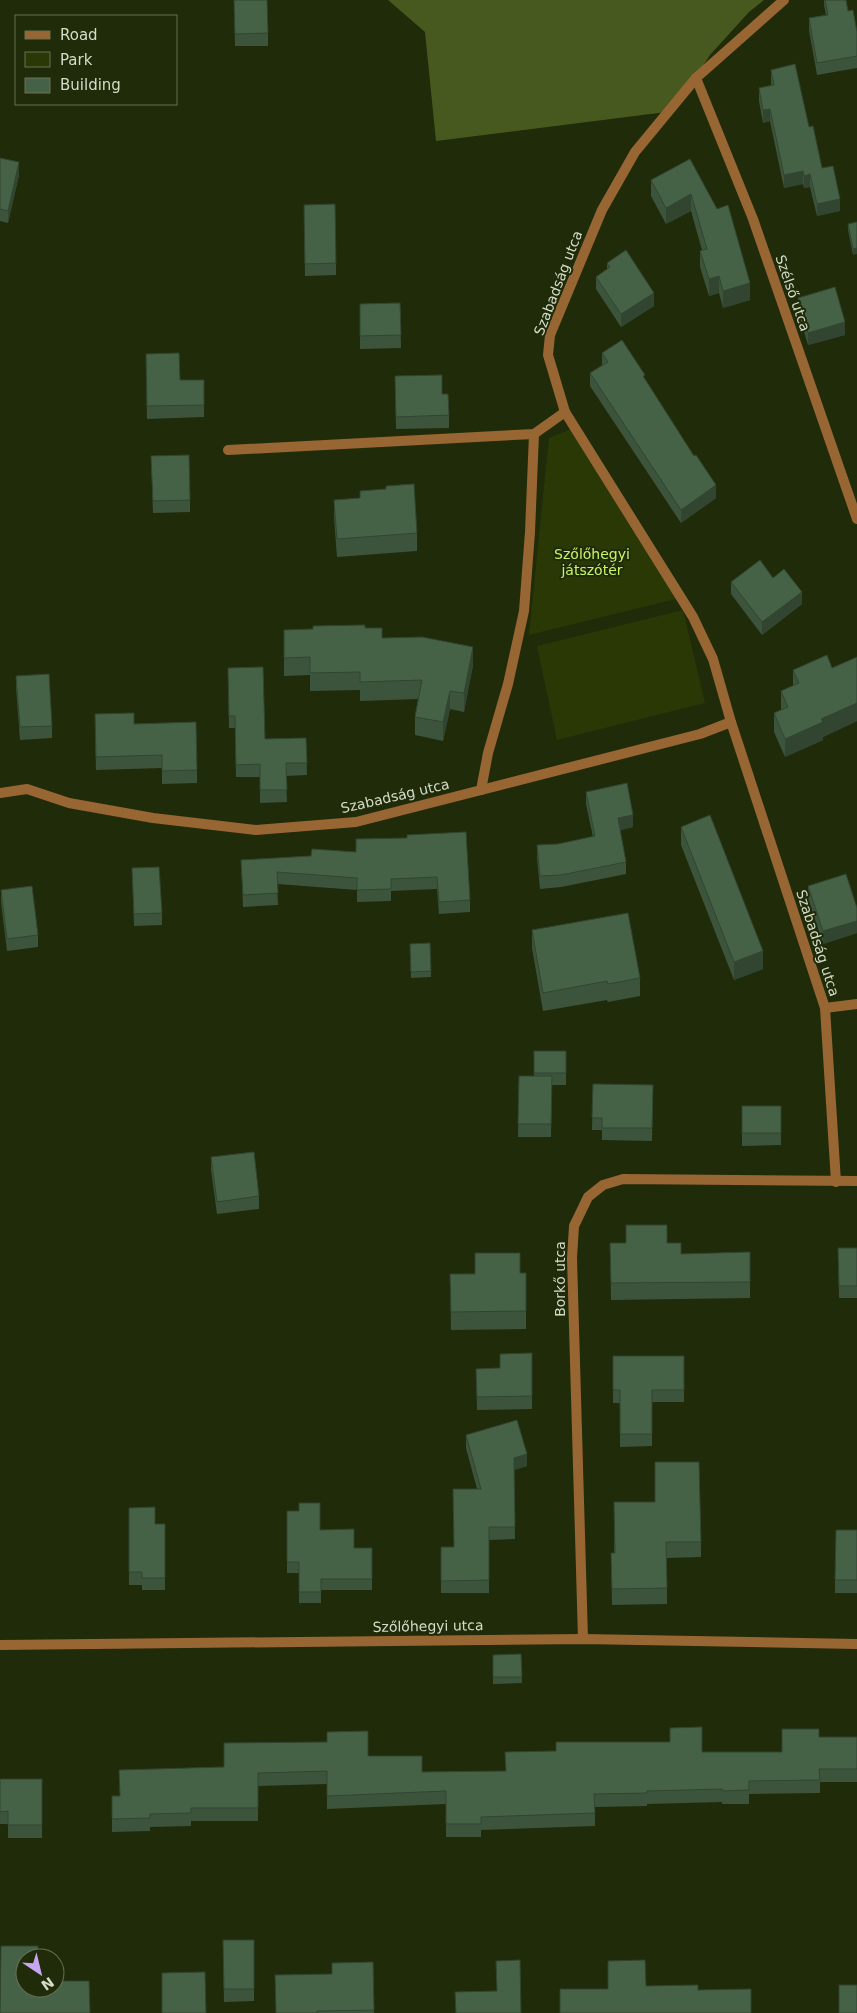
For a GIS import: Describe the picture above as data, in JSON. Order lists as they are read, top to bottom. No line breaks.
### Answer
{"streets":{"street":["Szabadság utca","Szélső utca","Borkő utca","Szőlőhegyi utca"]},"crossings":[["Szabadság utca","Szélső utca"],["Szabadság utca","Borkő utca"],["Borkő utca","Szőlőhegyi utca"]],"parks":["Szőlőhegyi játszótér"],"legend":["Road","Park","Building"],"north":"bottom right"}
